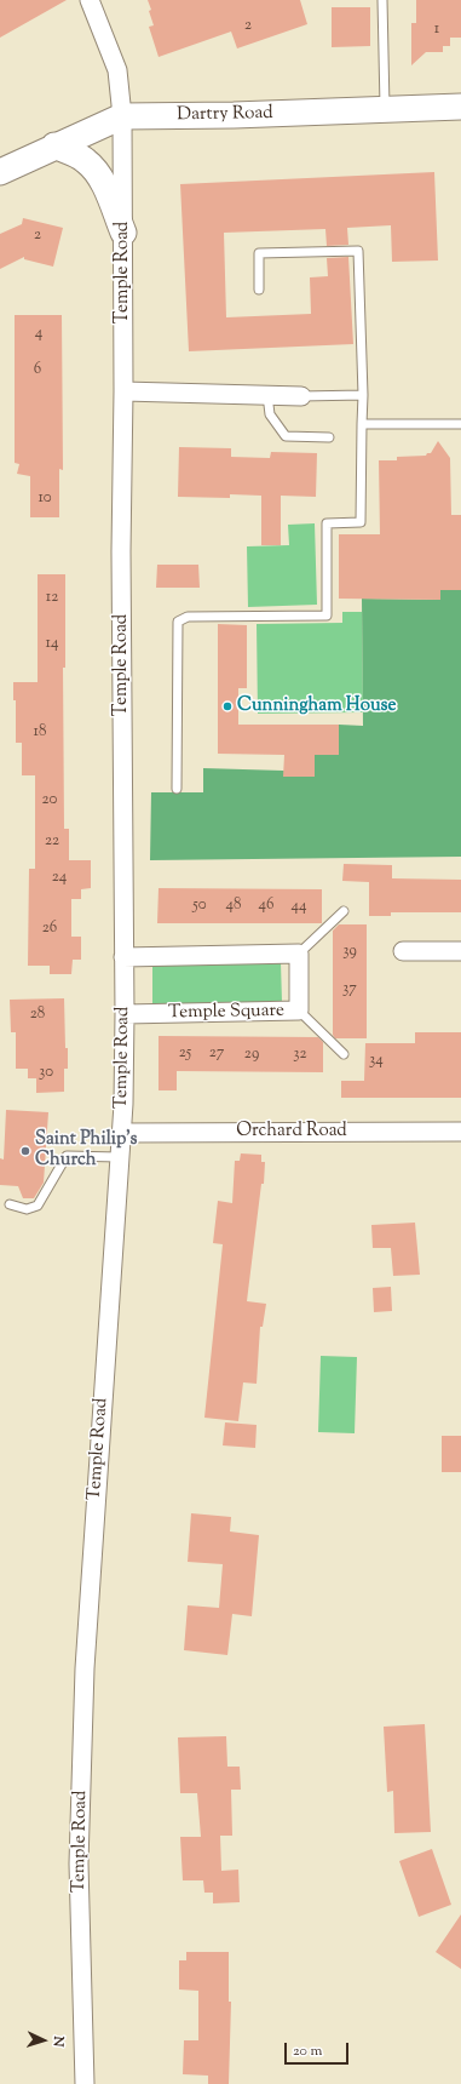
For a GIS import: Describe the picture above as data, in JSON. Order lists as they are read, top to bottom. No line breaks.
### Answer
{"streets":{"main road":["Dartry Road"],"street":["Temple Road","Temple Square","Orchard Road"]},"crossings":[["Dartry Road","Temple Road"],["Temple Road","Temple Square"],["Temple Road","Orchard Road"]],"places":["Cunningham House","Saint Philip's Church"],"house_numbers":["2","1","2","4","6","10","12","14","18","20","22","24","50","48","46","44","26","39","37","28","25","27","29","32","34","30"],"scale_bar":"20 m","north":"right"}
